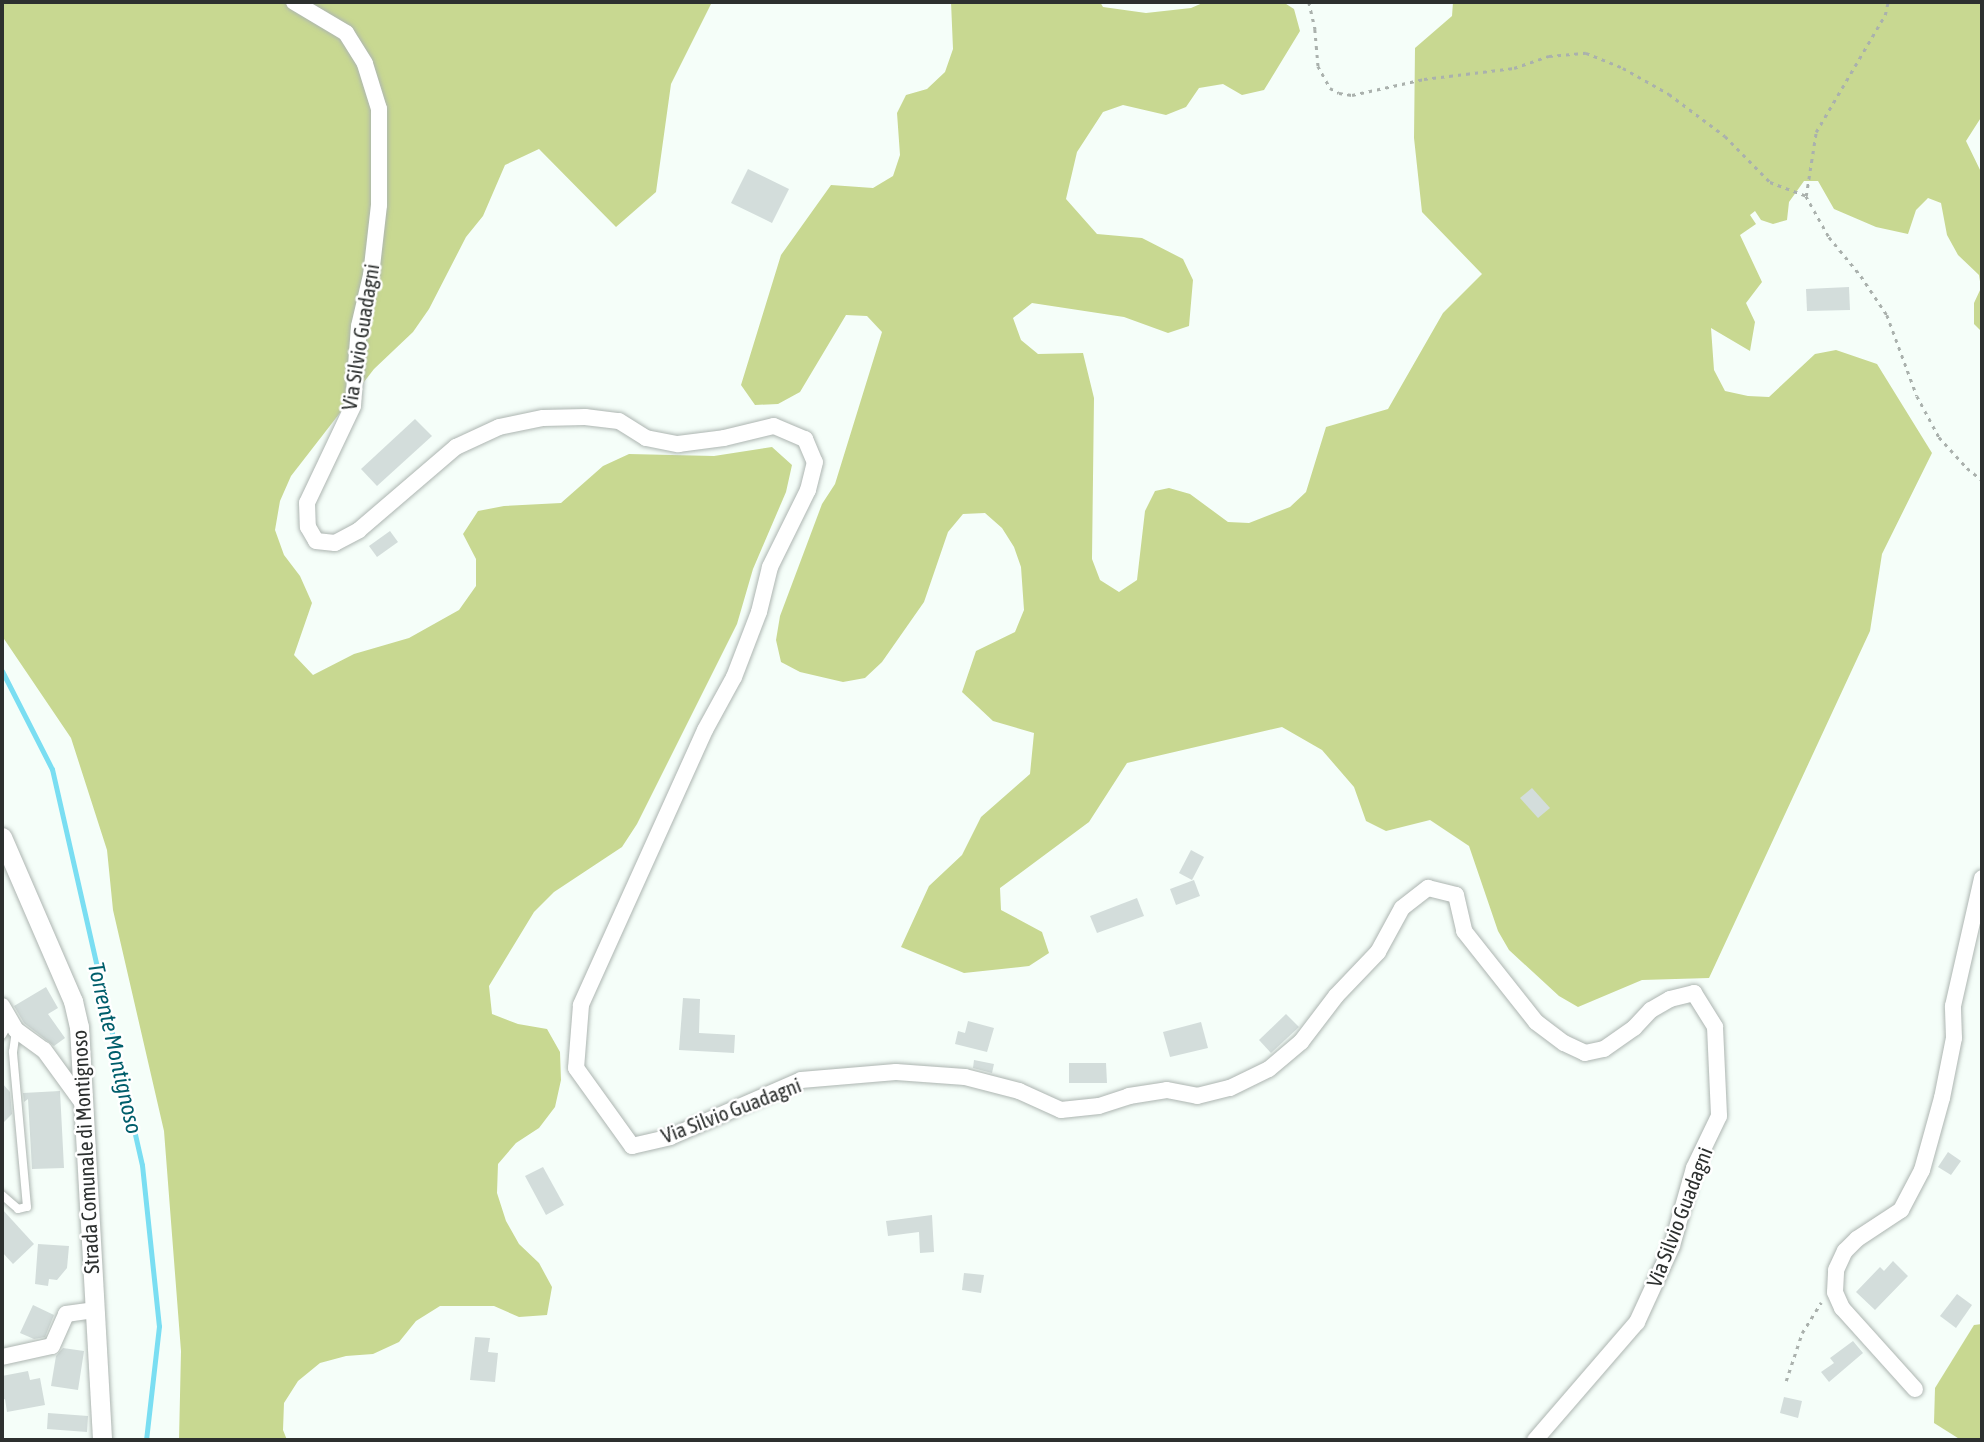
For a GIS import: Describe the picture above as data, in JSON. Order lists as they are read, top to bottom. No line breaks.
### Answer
{"streets":{"street":["Via Silvio Guadagni","Strada Comunale di Montignoso"]},"water":["Torrente Montignoso"]}
